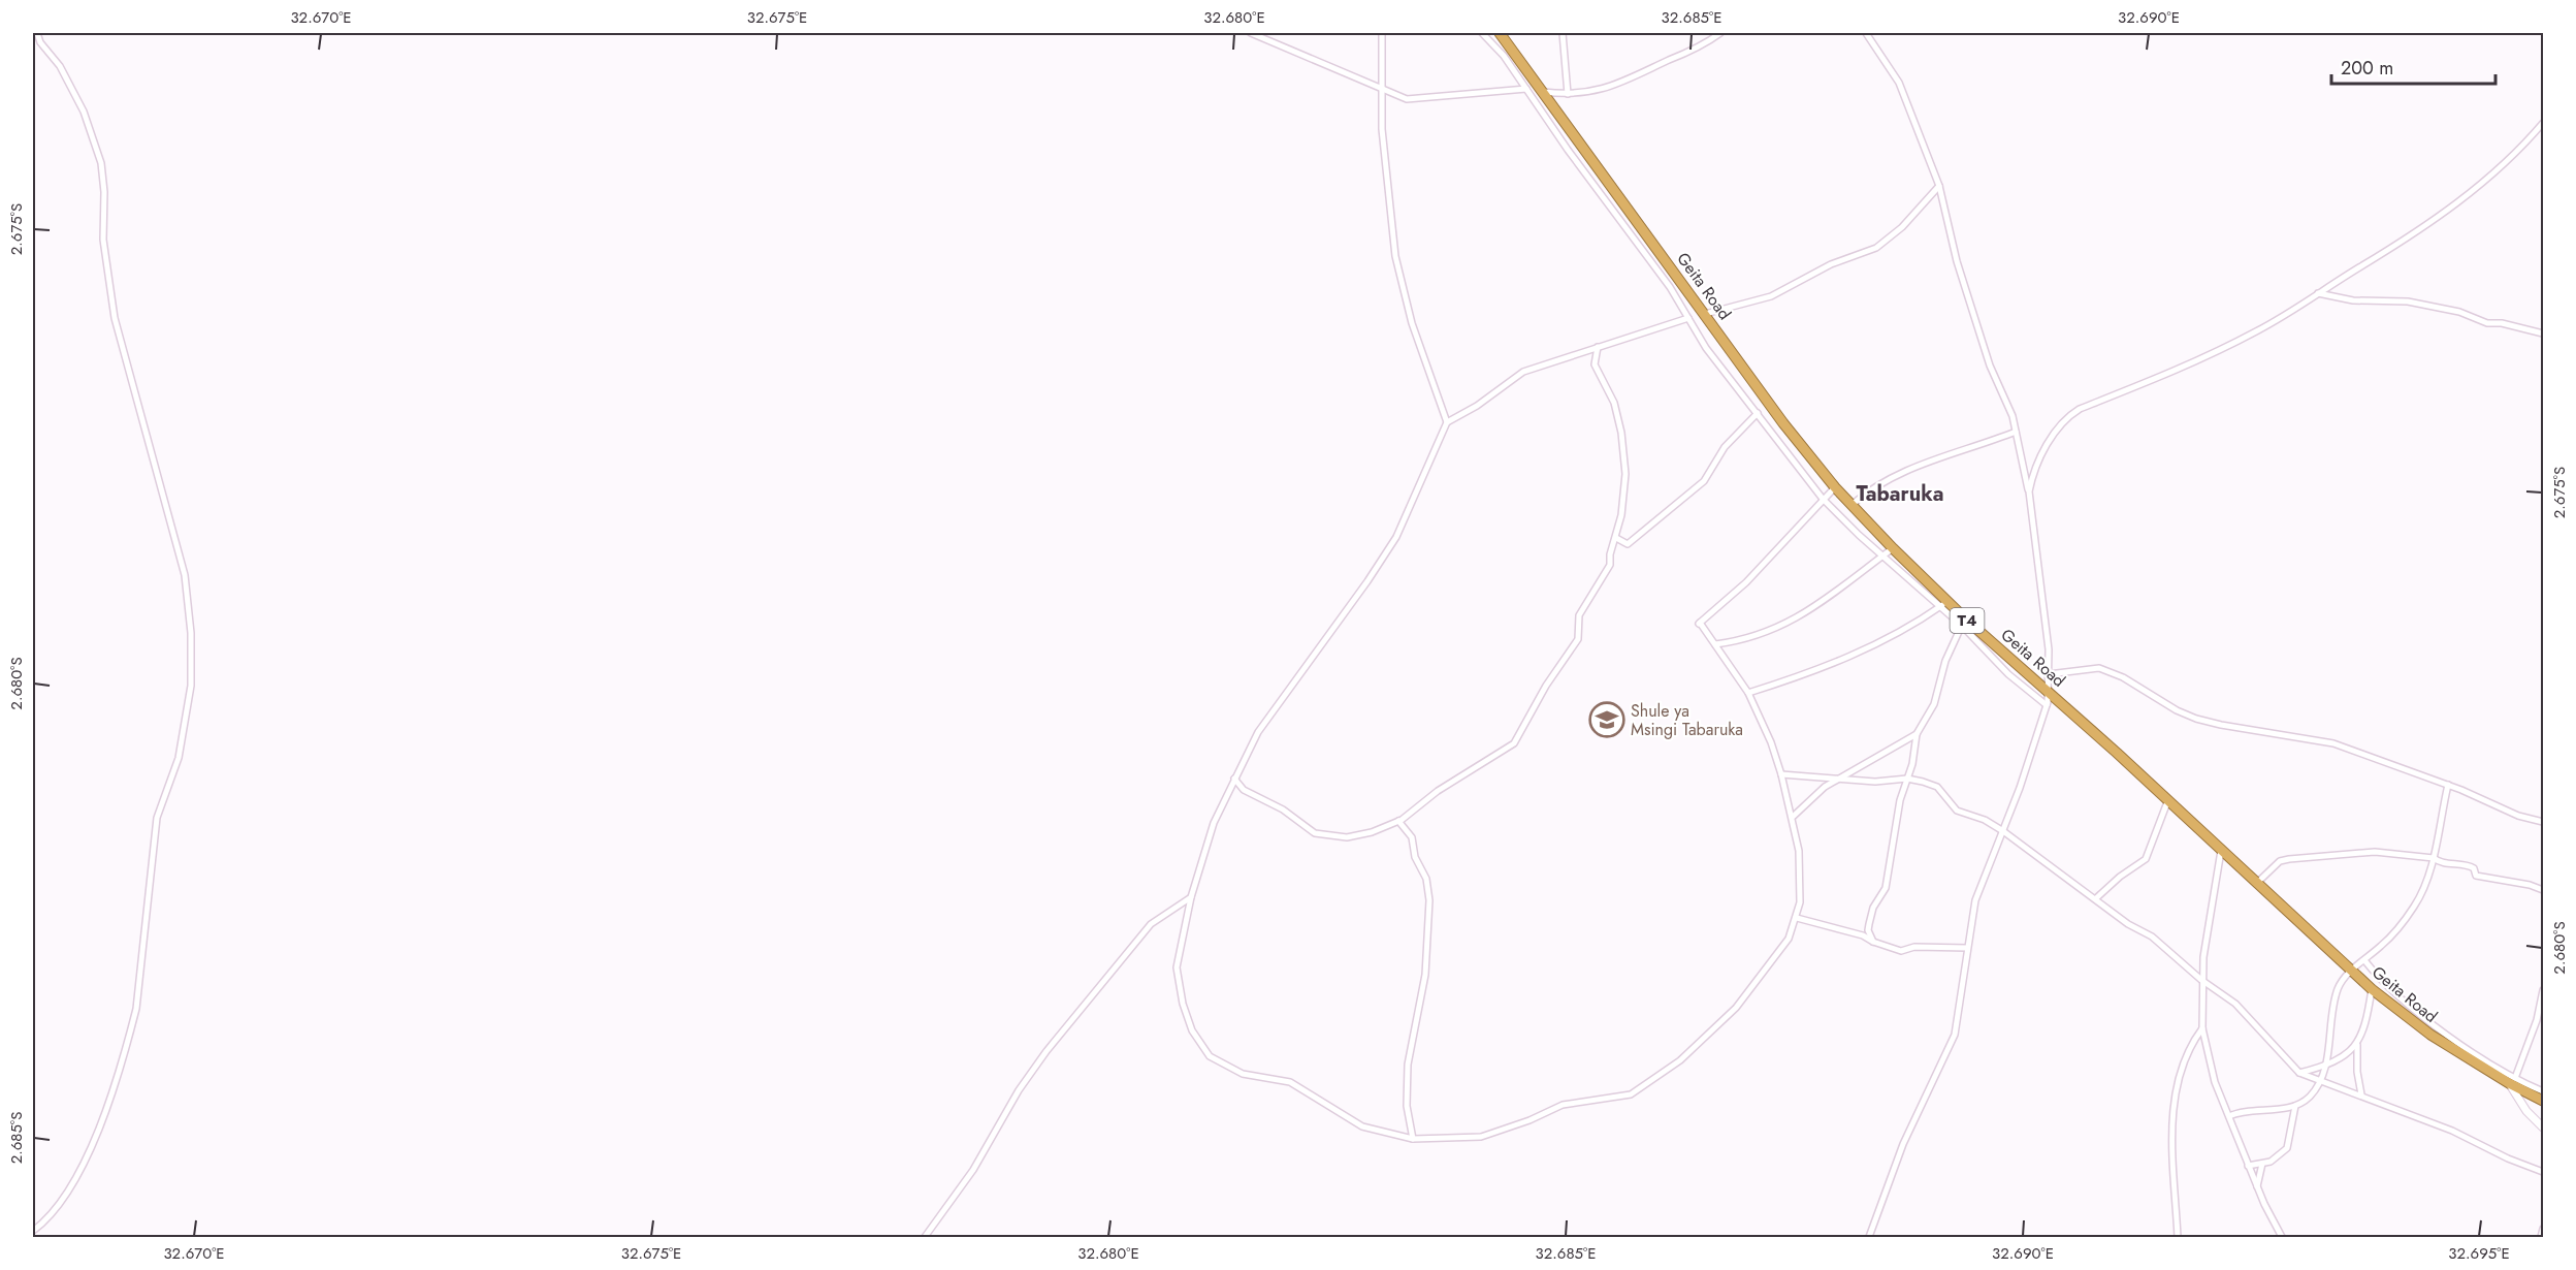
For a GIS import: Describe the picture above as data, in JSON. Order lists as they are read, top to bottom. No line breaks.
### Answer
{"streets":{"highway":["Geita Road","T4"]},"districts":["Tabaruka"],"places":{"school or university":["Shule ya Msingi Tabaruka"]},"scale_bar":"200 m","coordinates":["32.670°E","32.675°E","32.680°E","32.685°E","32.690°E","2.675°S","2.680°S","2.685°S","32.695°E"]}
